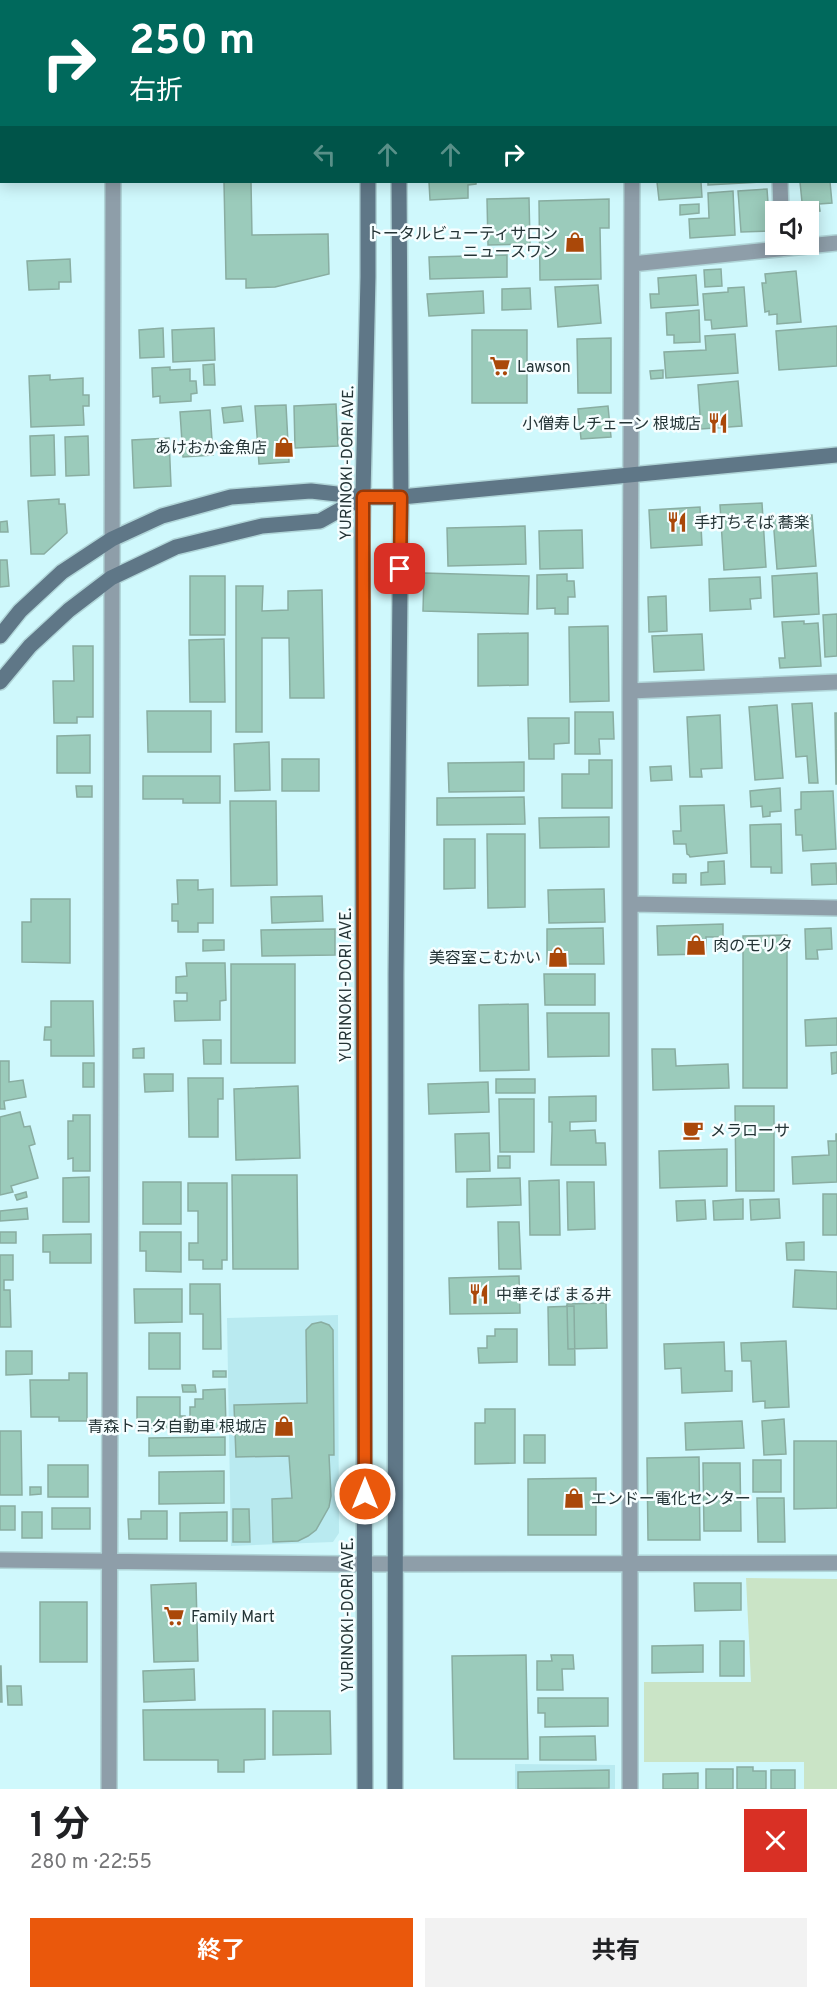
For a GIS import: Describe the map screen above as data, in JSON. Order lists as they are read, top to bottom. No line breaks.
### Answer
{"streets":{"street":["YURINOKI-DORI AVE."]},"places":{"shop":["トータルビューティサロン ニュースワン","あけおか金魚店","肉のモリタ","美容室こむかい","青森トヨタ自動車 根城店","エンドー電化センター"],"supermarket":["Lawson","Family Mart"],"restaurant":["小僧寿しチェーン 根城店","手打ちそば 蕎楽","中華そば まる井"],"cafe":["メラローサ"]},"page":{"turn":["250 m","右折"],"heading":["1 分","280 m · 22:55"],"buttons":["終了","共有"]}}
